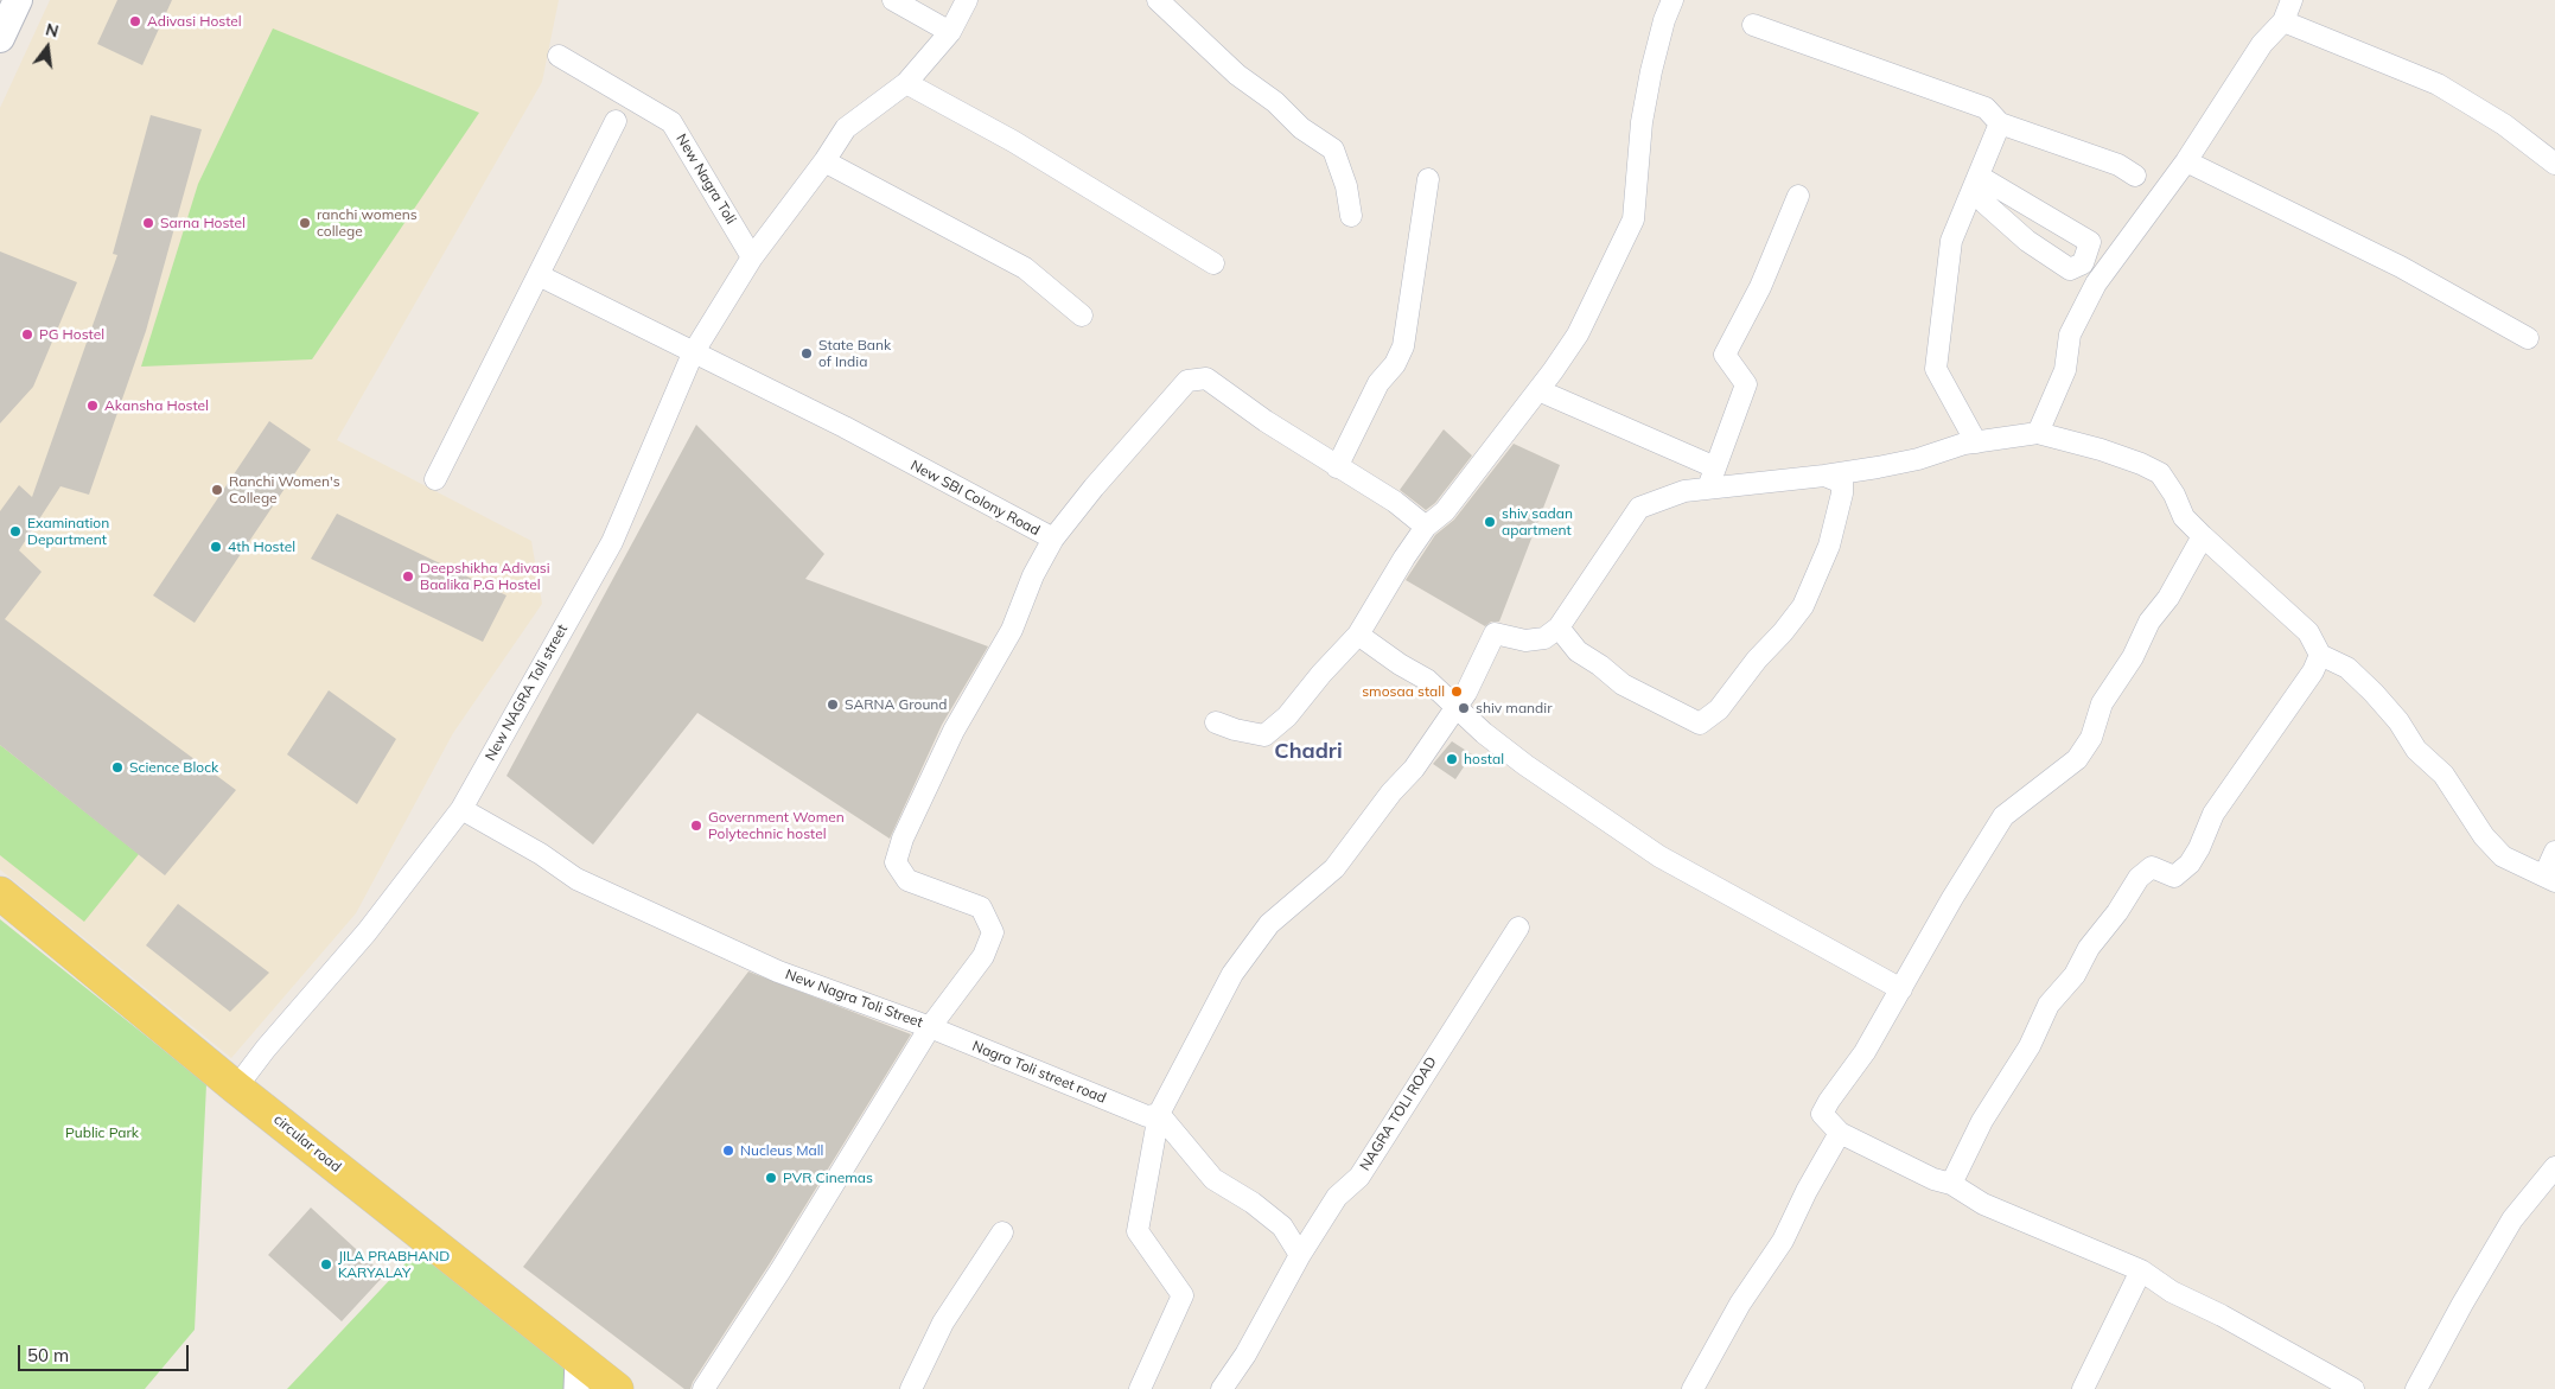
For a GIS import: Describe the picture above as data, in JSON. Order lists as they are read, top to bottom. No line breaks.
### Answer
{"streets":{"main road":["circular road"],"street":["New Nagra Toli","New SBI Colony Road","New NAGRA Toli street","New Nagra Toli Street","Nagra Toli street road","NAGRA TOLI ROAD"]},"crossings":[["New Nagra Toli","New NAGRA Toli street"],["New SBI Colony Road","New NAGRA Toli street"],["New SBI Colony Road","New Nagra Toli Street"],["New SBI Colony Road","Nagra Toli street road"],["New NAGRA Toli street","New Nagra Toli Street"],["New NAGRA Toli street","circular road"],["New Nagra Toli Street","Nagra Toli street road"]],"districts":["Chadri"],"parks":["Public Park"],"places":["Adivasi Hostel","Sarna Hostel","ranchi womens college","PG Hostel","State Bank of India","Akansha Hostel","Ranchi Women's College","shiv sadan apartment","Examination Department","4th Hostel","Deepshikha Adivasi Baalika P.G Hostel","smosaa stall","SARNA Ground","shiv mandir","hostal","Science Block","Government Women Polytechnic hostel","Nucleus Mall","PVR Cinemas","JILA PRABHAND KARYALAY"],"scale_bar":"50 m","north":"top"}
